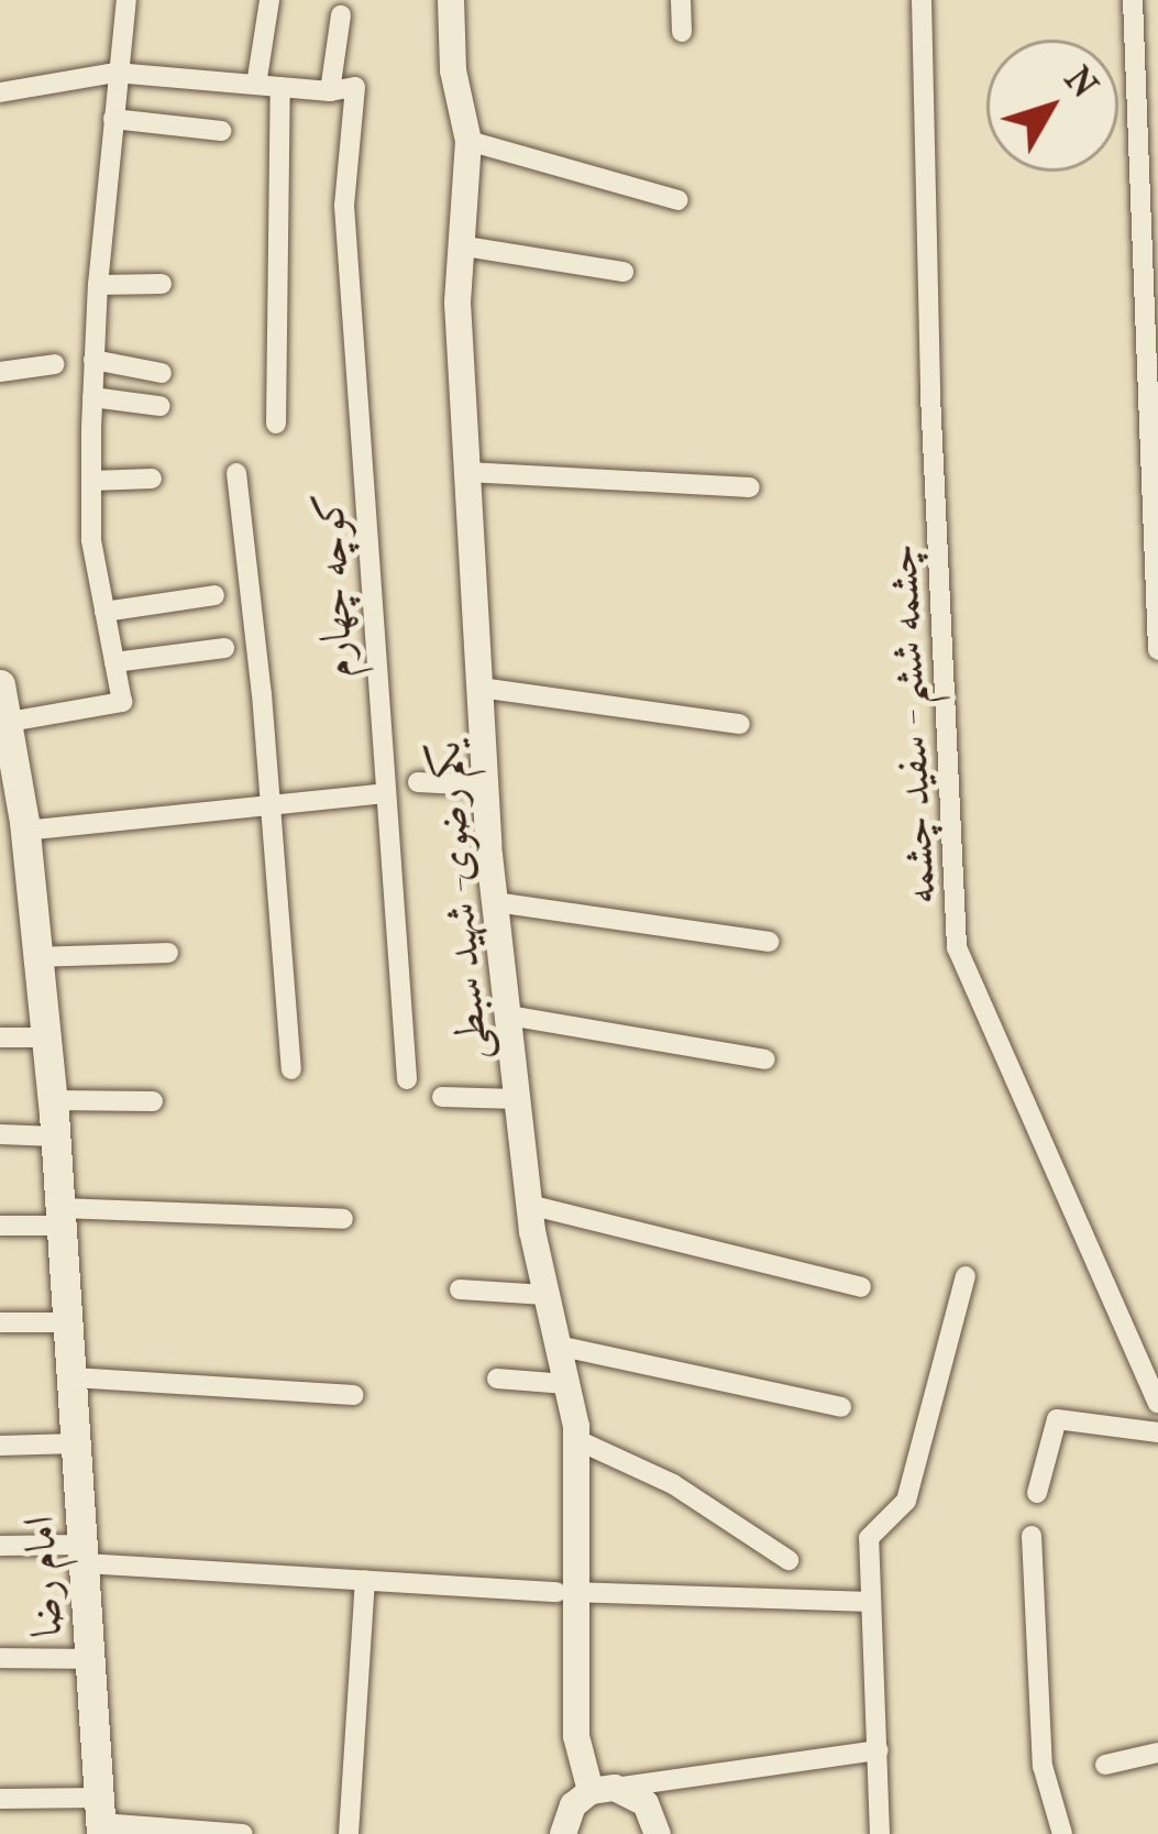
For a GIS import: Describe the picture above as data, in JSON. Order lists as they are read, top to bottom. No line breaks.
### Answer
{"streets":{"main road":["امام رضا"],"street":["کوچه چهارم","چشمه ششم - سفید چشمه","یکم رضوی- شهید سبطی"]},"north":"top right"}
